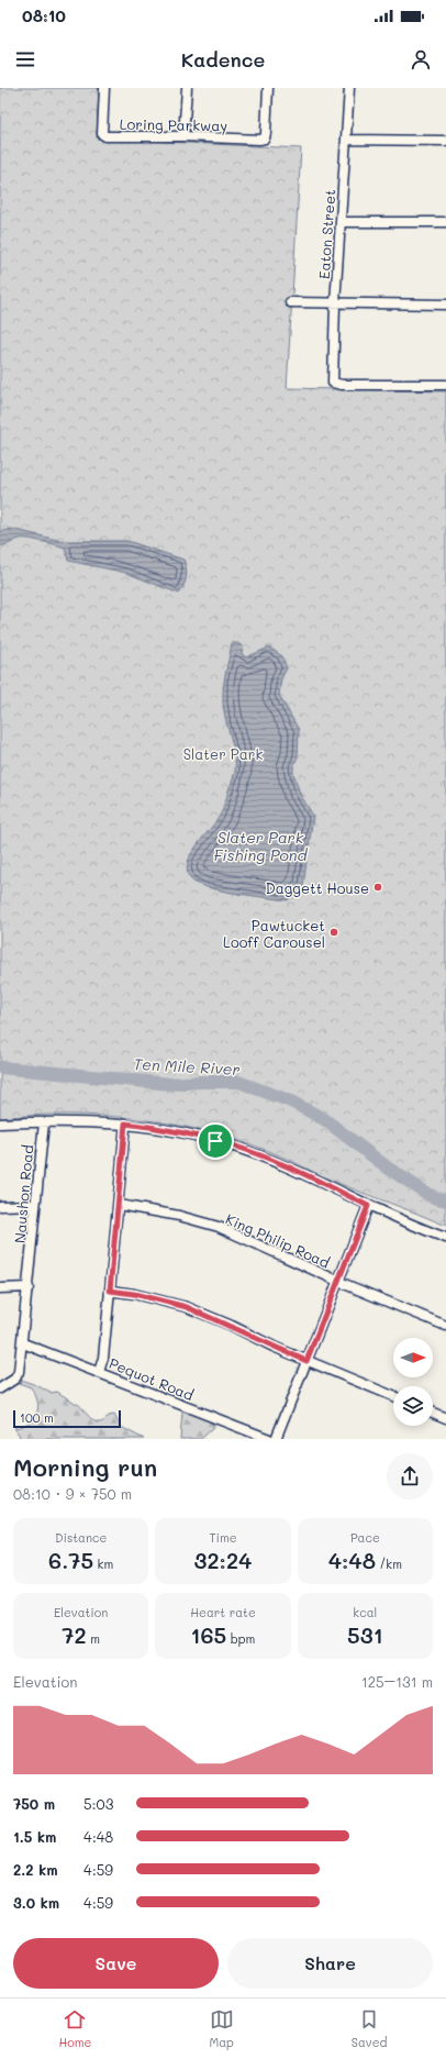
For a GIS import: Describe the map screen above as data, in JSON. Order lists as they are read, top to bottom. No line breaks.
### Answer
{"streets":{"street":["Loring Parkway","Eaton Street","Naushon Road","King Philip Road","Pequot Road"]},"crossings":[["Naushon Road","Pequot Road"]],"water":["Slater Park Fishing Pond","Ten Mile River"],"parks":["Slater Park"],"places":["Daggett House","Pawtucket Looff Carousel"],"scale_bar":"100 m","north":"right","page":{"status":"08:10","header":"Kadence","scale":"100 m","heading":["Morning run","08:10 · 9 × 750 m"],"stats":[["Distance","6.75 km"],["Time","32:24"],["Pace","4:48 /km"],["Elevation","72 m"],["Heart rate","165 bpm"],["kcal","531"]],"chart":["Elevation","125–131 m"],"list":[{"name":"750 m","note":"5:03"},{"name":"1.5 km","note":"4:48"},{"name":"2.2 km","note":"4:59"},{"name":"3.0 km","note":"4:59"}],"buttons":["Save","Share"],"tabs":["Home","Map","Saved"]}}
